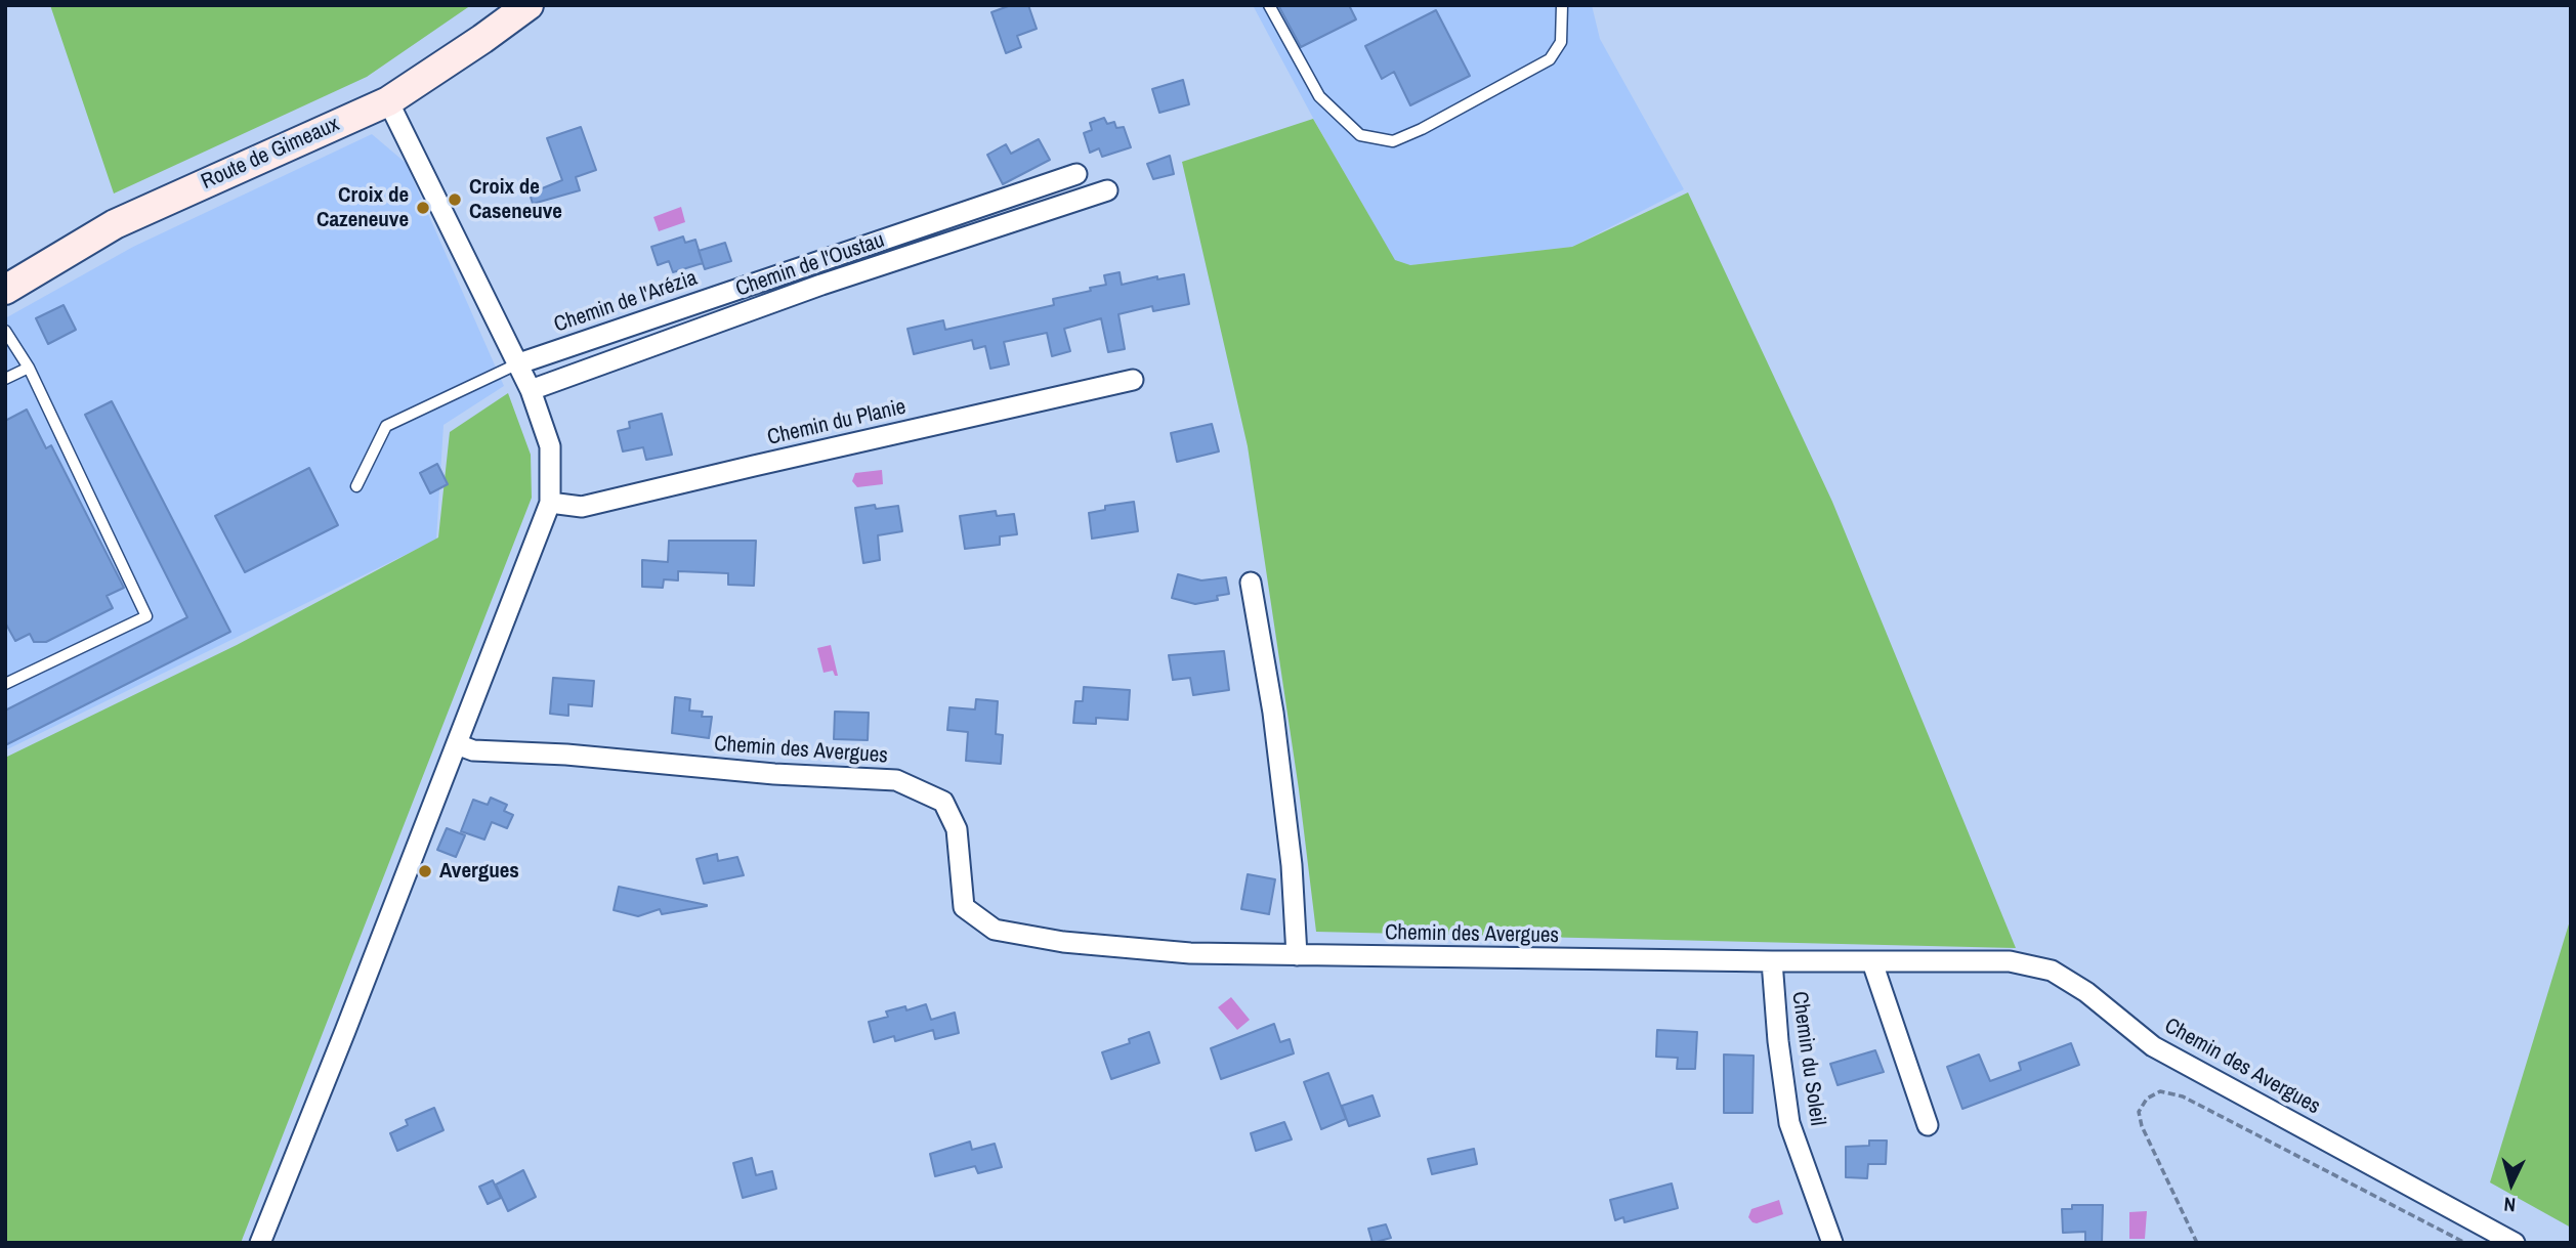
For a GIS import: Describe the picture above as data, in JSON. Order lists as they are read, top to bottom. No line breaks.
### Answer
{"streets":{"street":["Route de Gimeaux","Chemin de l'Oustau","Chemin de l'Arézia","Chemin du Planie","Chemin des Avergues","Chemin du Soleil"]},"crossings":[["Chemin des Avergues","Chemin du Soleil"]],"places":["Croix de Caseneuve","Croix de Cazeneuve","Avergues"],"north":"bottom"}
